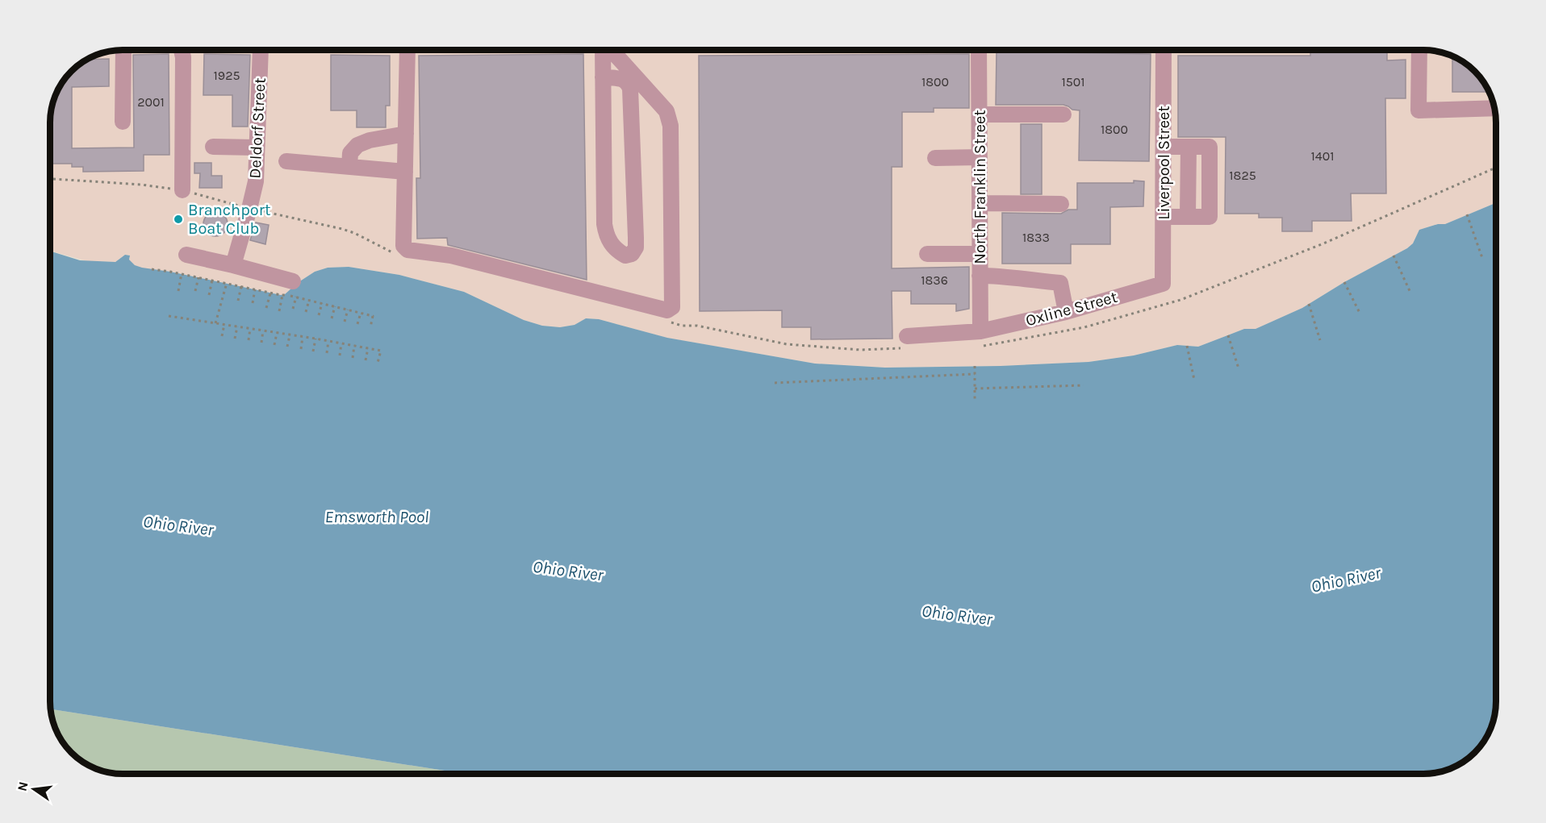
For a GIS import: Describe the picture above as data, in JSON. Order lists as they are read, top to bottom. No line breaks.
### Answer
{"streets":{"street":["Deldorf Street","Liverpool Street","North Franklin Street","Oxline Street"]},"crossings":[["Liverpool Street","Oxline Street"],["North Franklin Street","Oxline Street"]],"water":["Emsworth Pool","Ohio River"],"places":["Branchport Boat Club"],"house_numbers":["1925","1800","1501","2001","1800","1401","1825","1833","1836"],"north":"left"}
